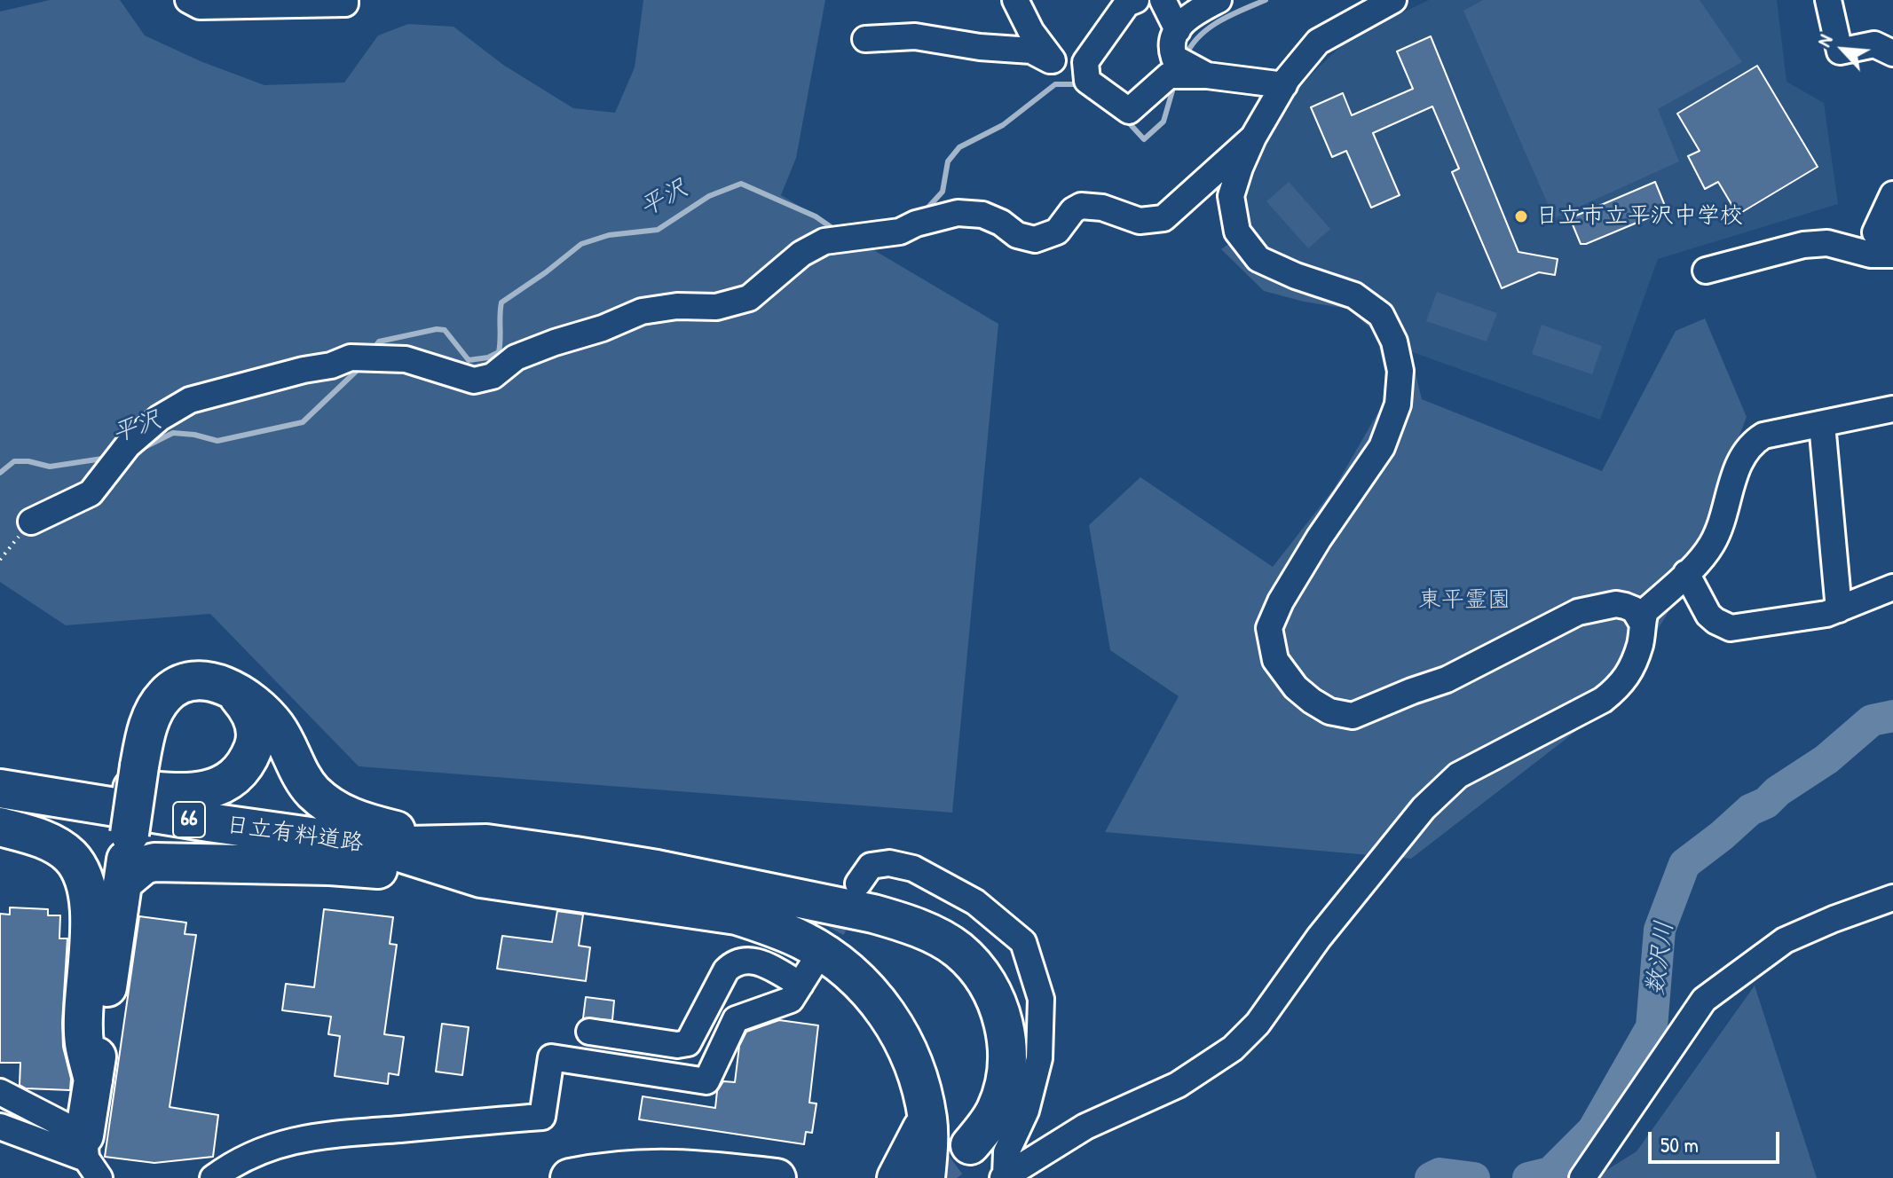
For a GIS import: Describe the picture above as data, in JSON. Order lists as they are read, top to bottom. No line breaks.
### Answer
{"streets":{"highway":["66","日立有料道路"]},"water":["平沢","数沢川"],"parks":["東平霊園"],"places":["日立市立平沢中学校"],"scale_bar":"50 m","north":"top left"}
